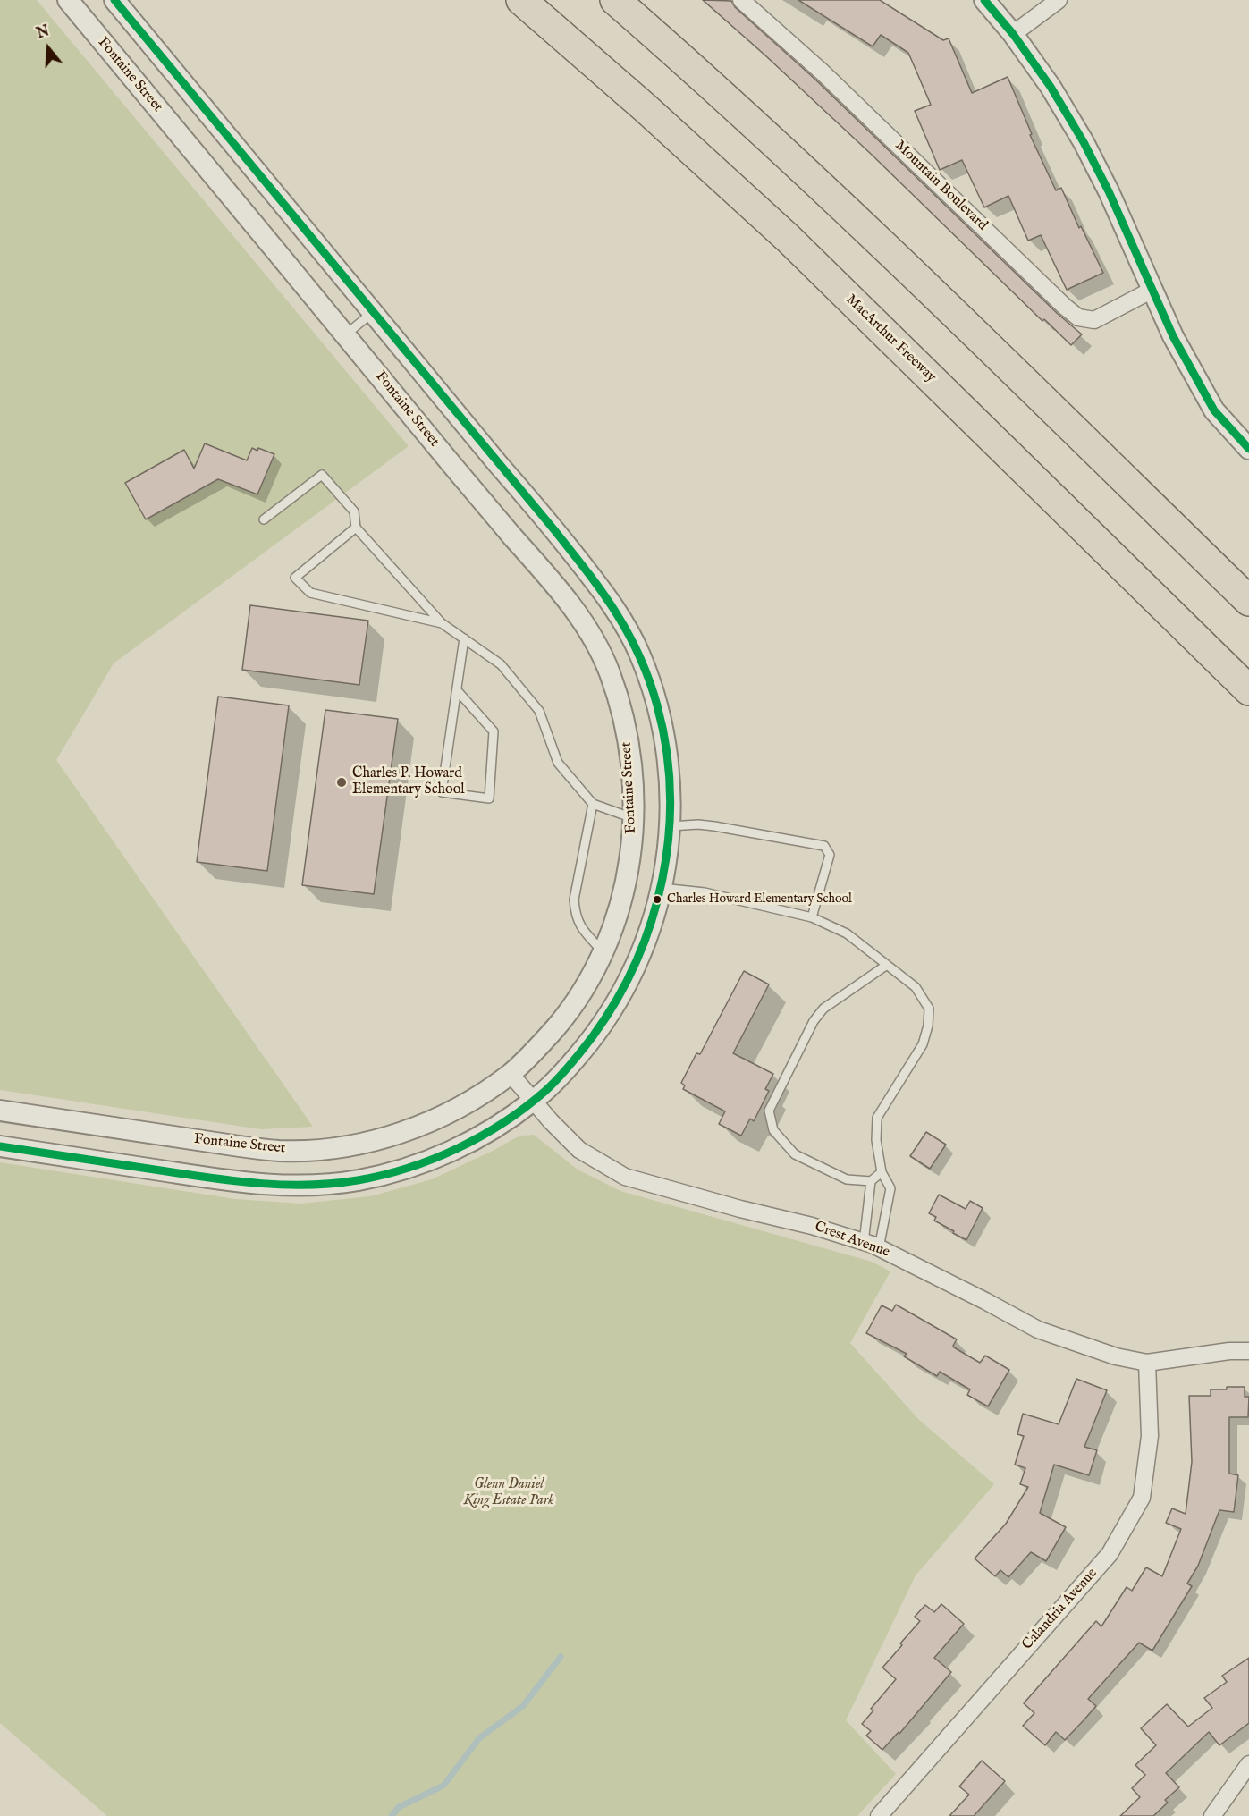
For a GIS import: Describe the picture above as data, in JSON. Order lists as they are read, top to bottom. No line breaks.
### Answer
{"streets":{"highway":["MacArthur Freeway"],"street":["Fontaine Street","Mountain Boulevard","Crest Avenue","Calandria Avenue"]},"crossings":[["Fontaine Street","Crest Avenue"],["Crest Avenue","Calandria Avenue"]],"parks":["Glenn Daniel King Estate Park"],"places":["Charles P. Howard Elementary School","Charles Howard Elementary School"],"north":"top"}
